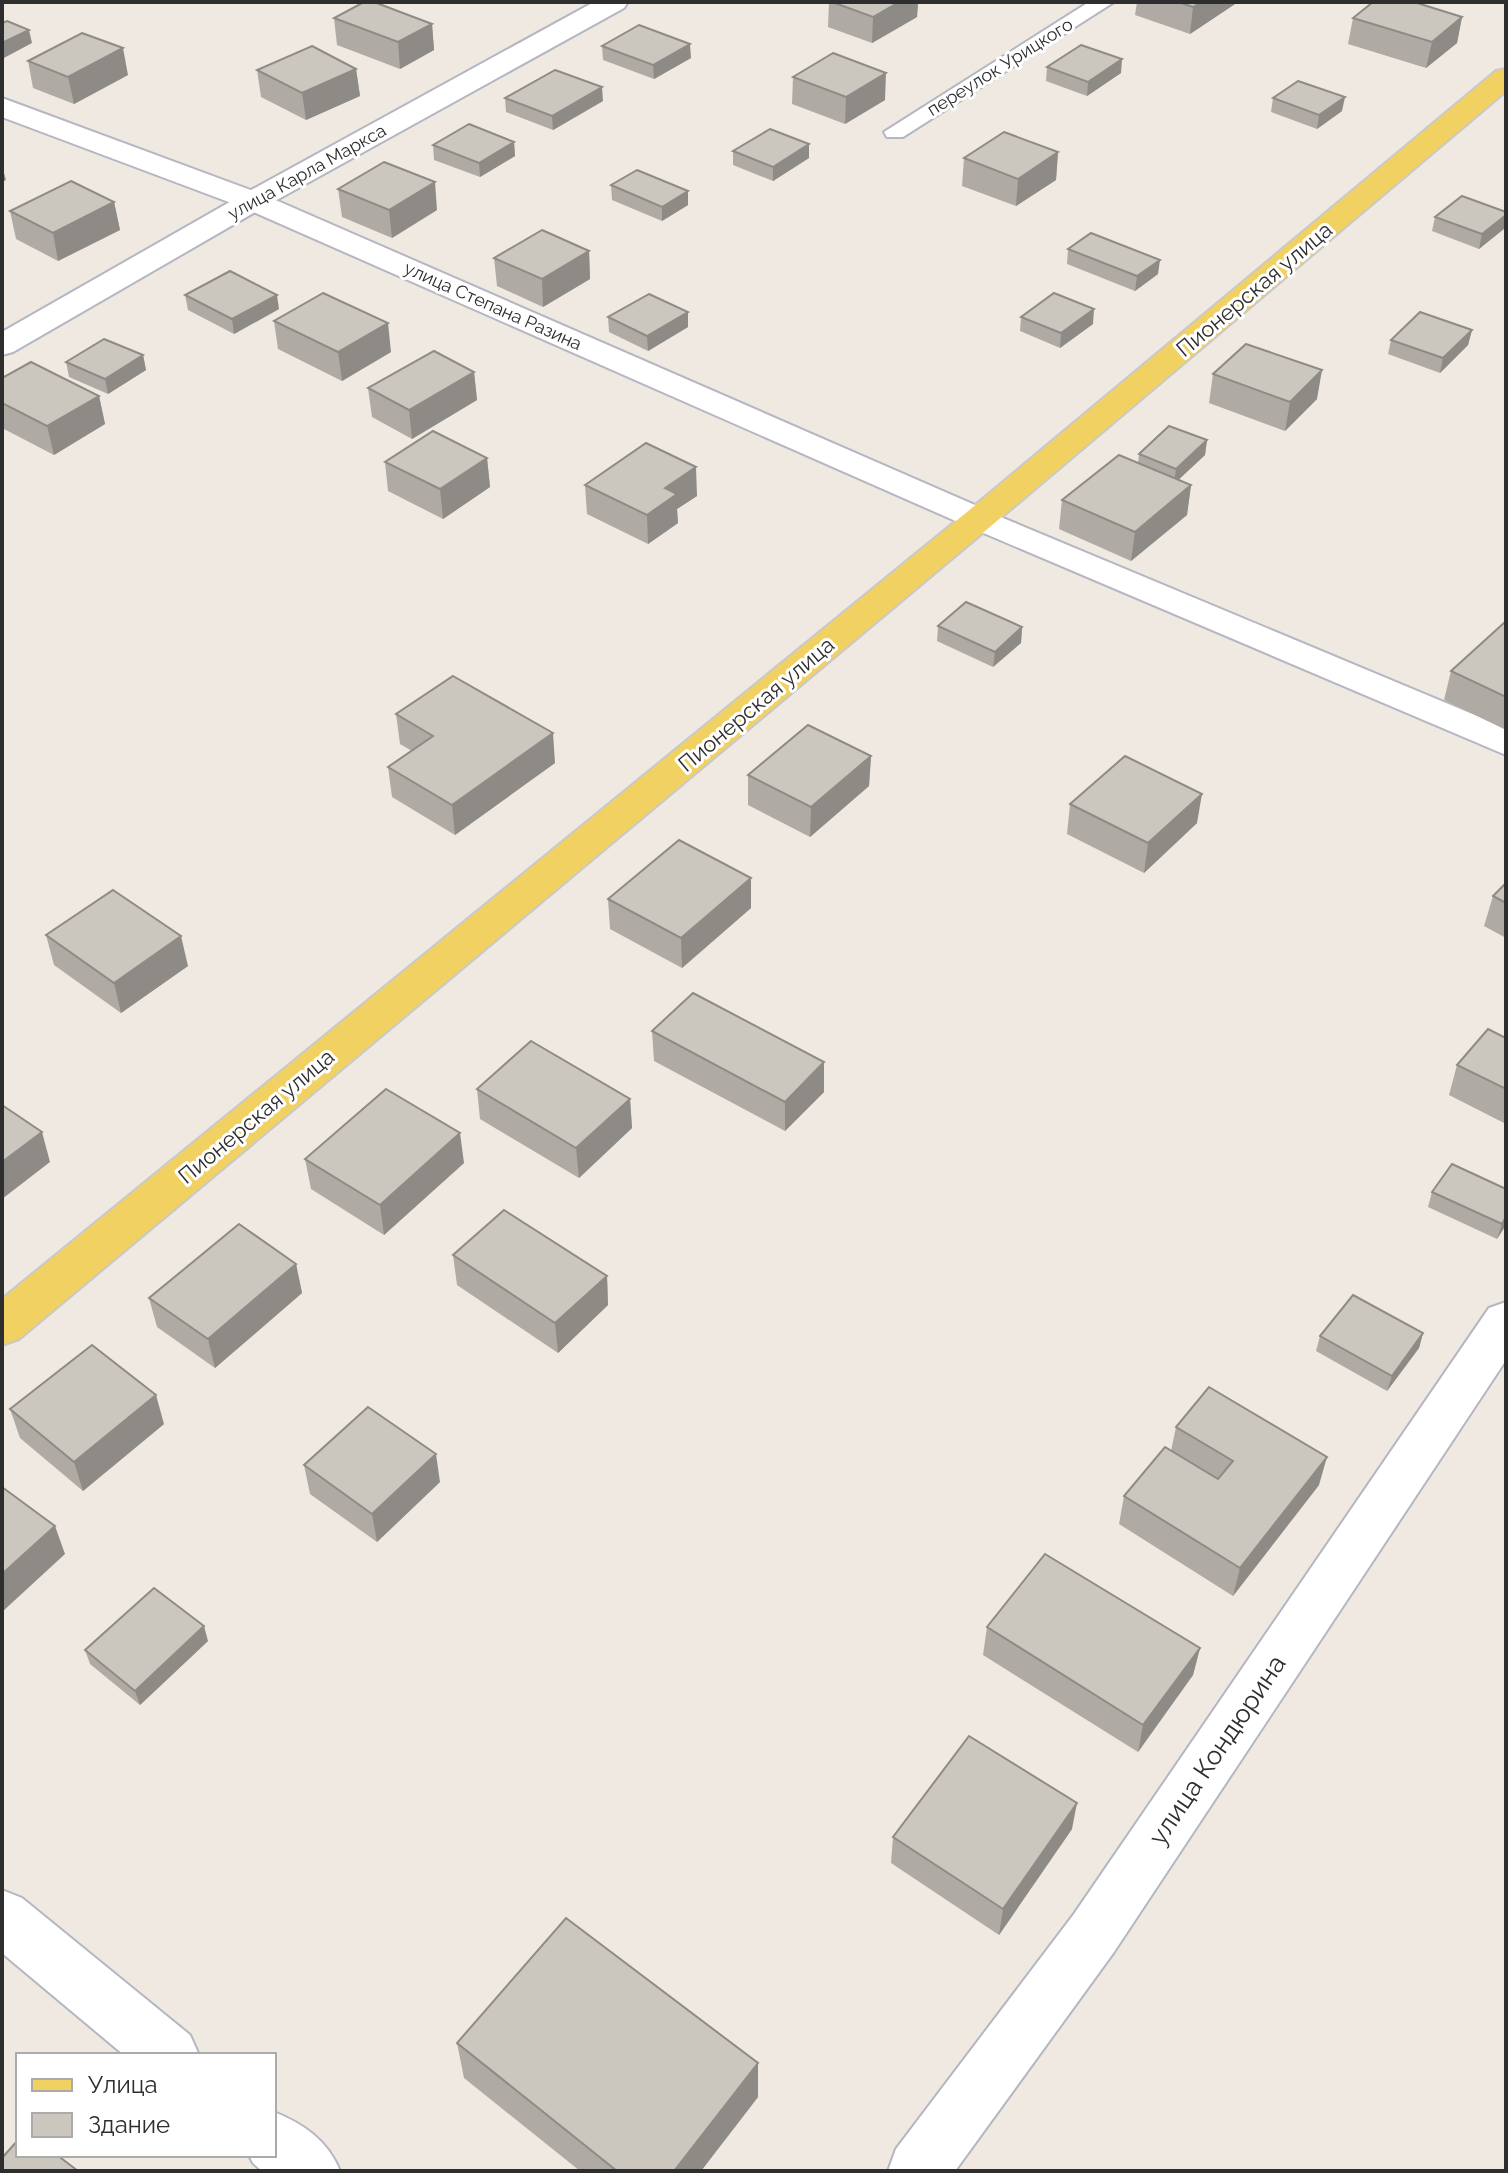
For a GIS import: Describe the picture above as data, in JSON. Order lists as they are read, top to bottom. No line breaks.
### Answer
{"streets":{"main road":["Пионерская улица"],"street":["улица Карла Маркса","улица Степана Разина","улица Кондюрина"],"lane":["переулок Урицкого"]},"crossings":[["улица Карла Маркса","улица Степана Разина"],["Пионерская улица","улица Степана Разина"]],"legend":["Улица","Здание"]}
